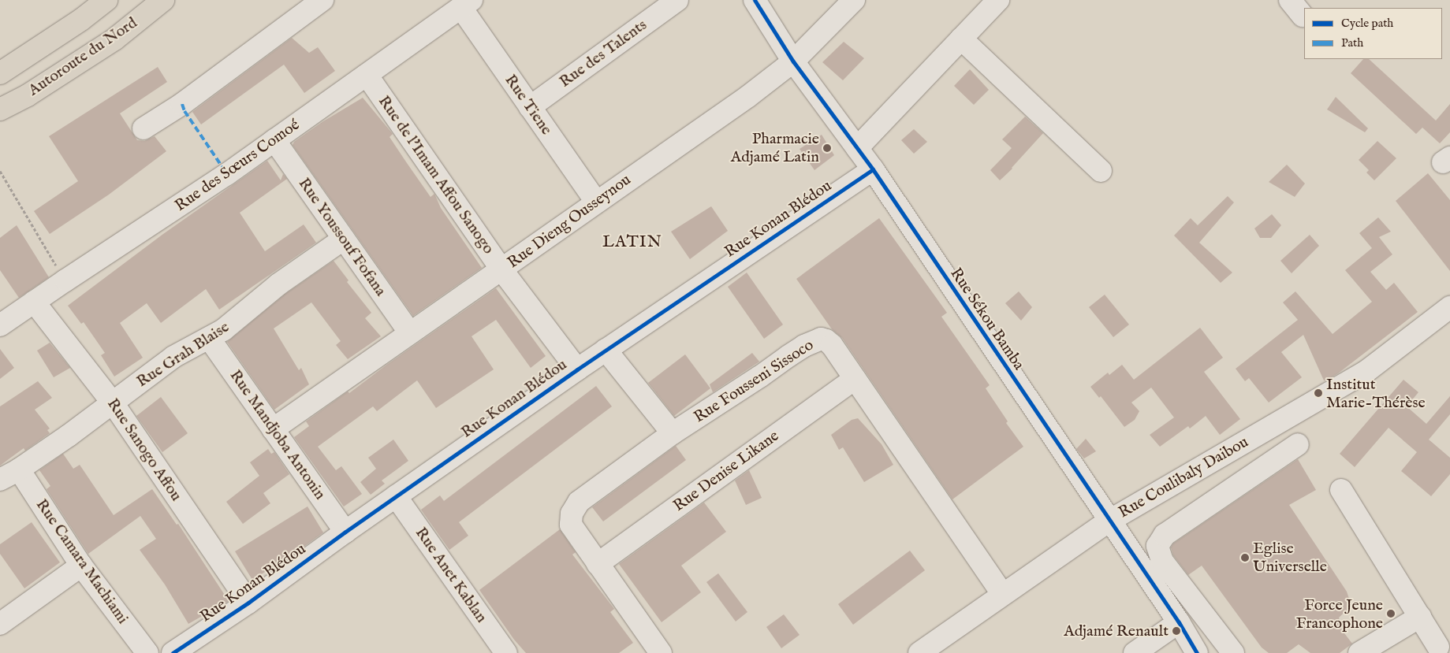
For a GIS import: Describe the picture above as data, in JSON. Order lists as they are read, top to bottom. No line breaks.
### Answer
{"streets":{"highway":["Autoroute du Nord"],"street":["Rue des Talents","Rue Tiene","Rue des Sœurs Comoé","Rue de l'Imam Affou Sanogo","Rue Konan Blédou","Rue Dieng Ousseynou","Rue Youssouf Fofana","Rue Sékou Bamba","Rue Grah Blaise","Rue Fousseni Sissoco","Rue Mandjoba Antonin","Rue Sanogo Affou","Rue Denise Likane","Rue Coulibaly Daibou","Rue Camara Machiami","Rue Anet Kablan"]},"crossings":[["Rue des Talents","Rue Tiene"],["Rue Tiene","Rue des Sœurs Comoé"],["Rue Tiene","Rue Dieng Ousseynou"],["Rue des Sœurs Comoé","Rue de l'Imam Affou Sanogo"],["Rue des Sœurs Comoé","Rue Youssouf Fofana"],["Rue des Sœurs Comoé","Rue Sanogo Affou"],["Rue de l'Imam Affou Sanogo","Rue Konan Blédou"],["Rue de l'Imam Affou Sanogo","Rue Dieng Ousseynou"],["Rue Konan Blédou","Rue Sékou Bamba"],["Rue Konan Blédou","Rue Mandjoba Antonin"],["Rue Konan Blédou","Rue Sanogo Affou"],["Rue Konan Blédou","Rue Anet Kablan"],["Rue Dieng Ousseynou","Rue Youssouf Fofana"],["Rue Dieng Ousseynou","Rue Sékou Bamba"],["Rue Dieng Ousseynou","Rue Mandjoba Antonin"],["Rue Youssouf Fofana","Rue Grah Blaise"],["Rue Sékou Bamba","Rue Coulibaly Daibou"],["Rue Grah Blaise","Rue Mandjoba Antonin"],["Rue Grah Blaise","Rue Sanogo Affou"],["Rue Grah Blaise","Rue Camara Machiami"],["Rue Fousseni Sissoco","Rue Denise Likane"],["Rue Fousseni Sissoco","Rue Coulibaly Daibou"]],"districts":["LATIN"],"places":["Pharmacie Adjamé Latin","Institut Marie-Thérèse","Eglise Universelle","Force Jeune Francophone","Adjamé Renault"],"legend":["Cycle path","Path"]}
